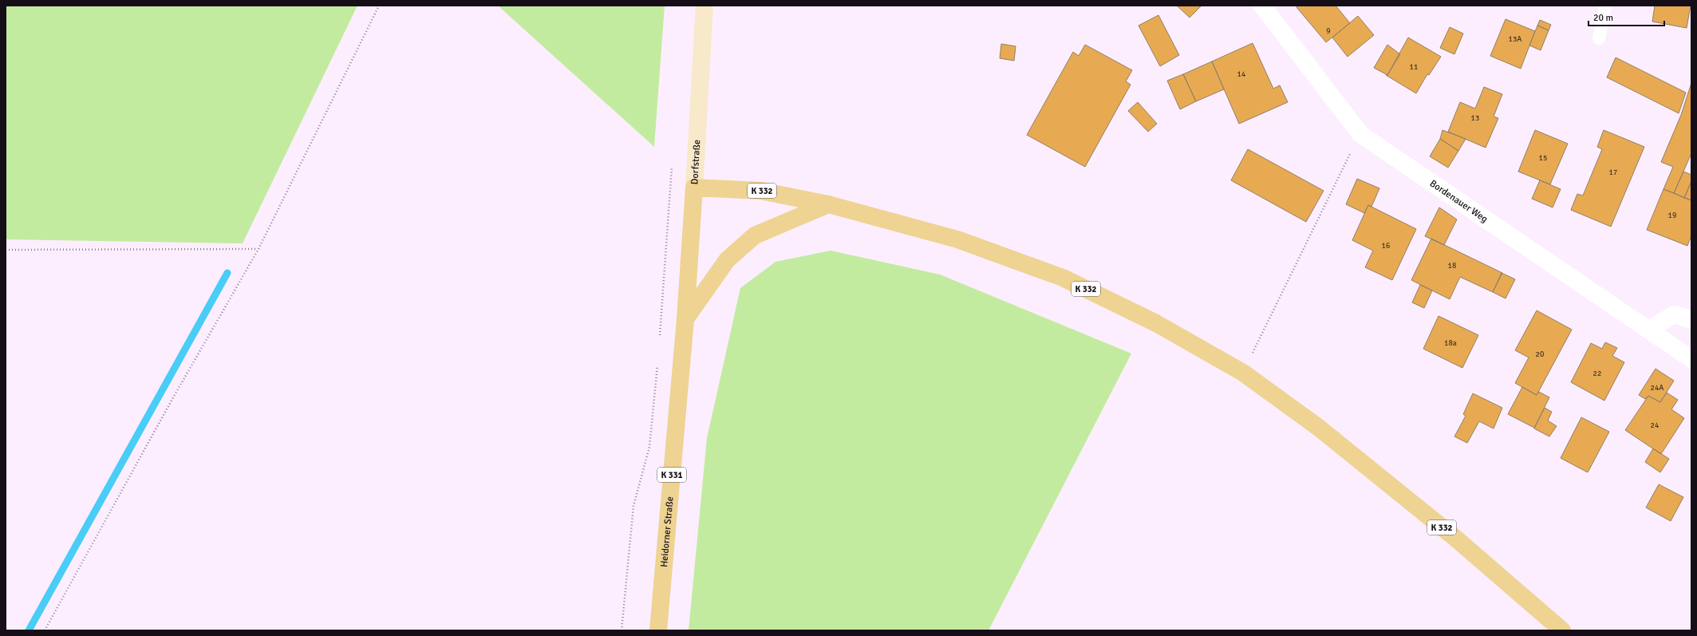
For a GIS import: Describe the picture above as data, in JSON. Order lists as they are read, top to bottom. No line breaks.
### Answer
{"streets":{"main road":["Dorfstraße","K 332","K 331","Heidorner Straße"],"street":["Bordenauer Weg"]},"crossings":[["Dorfstraße","K 332"],["Dorfstraße","Heidorner Straße"]],"house_numbers":["9","13A","11","14","13","15","17","19","16","18","18a","20","22","24A","24"],"scale_bar":"20 m"}
